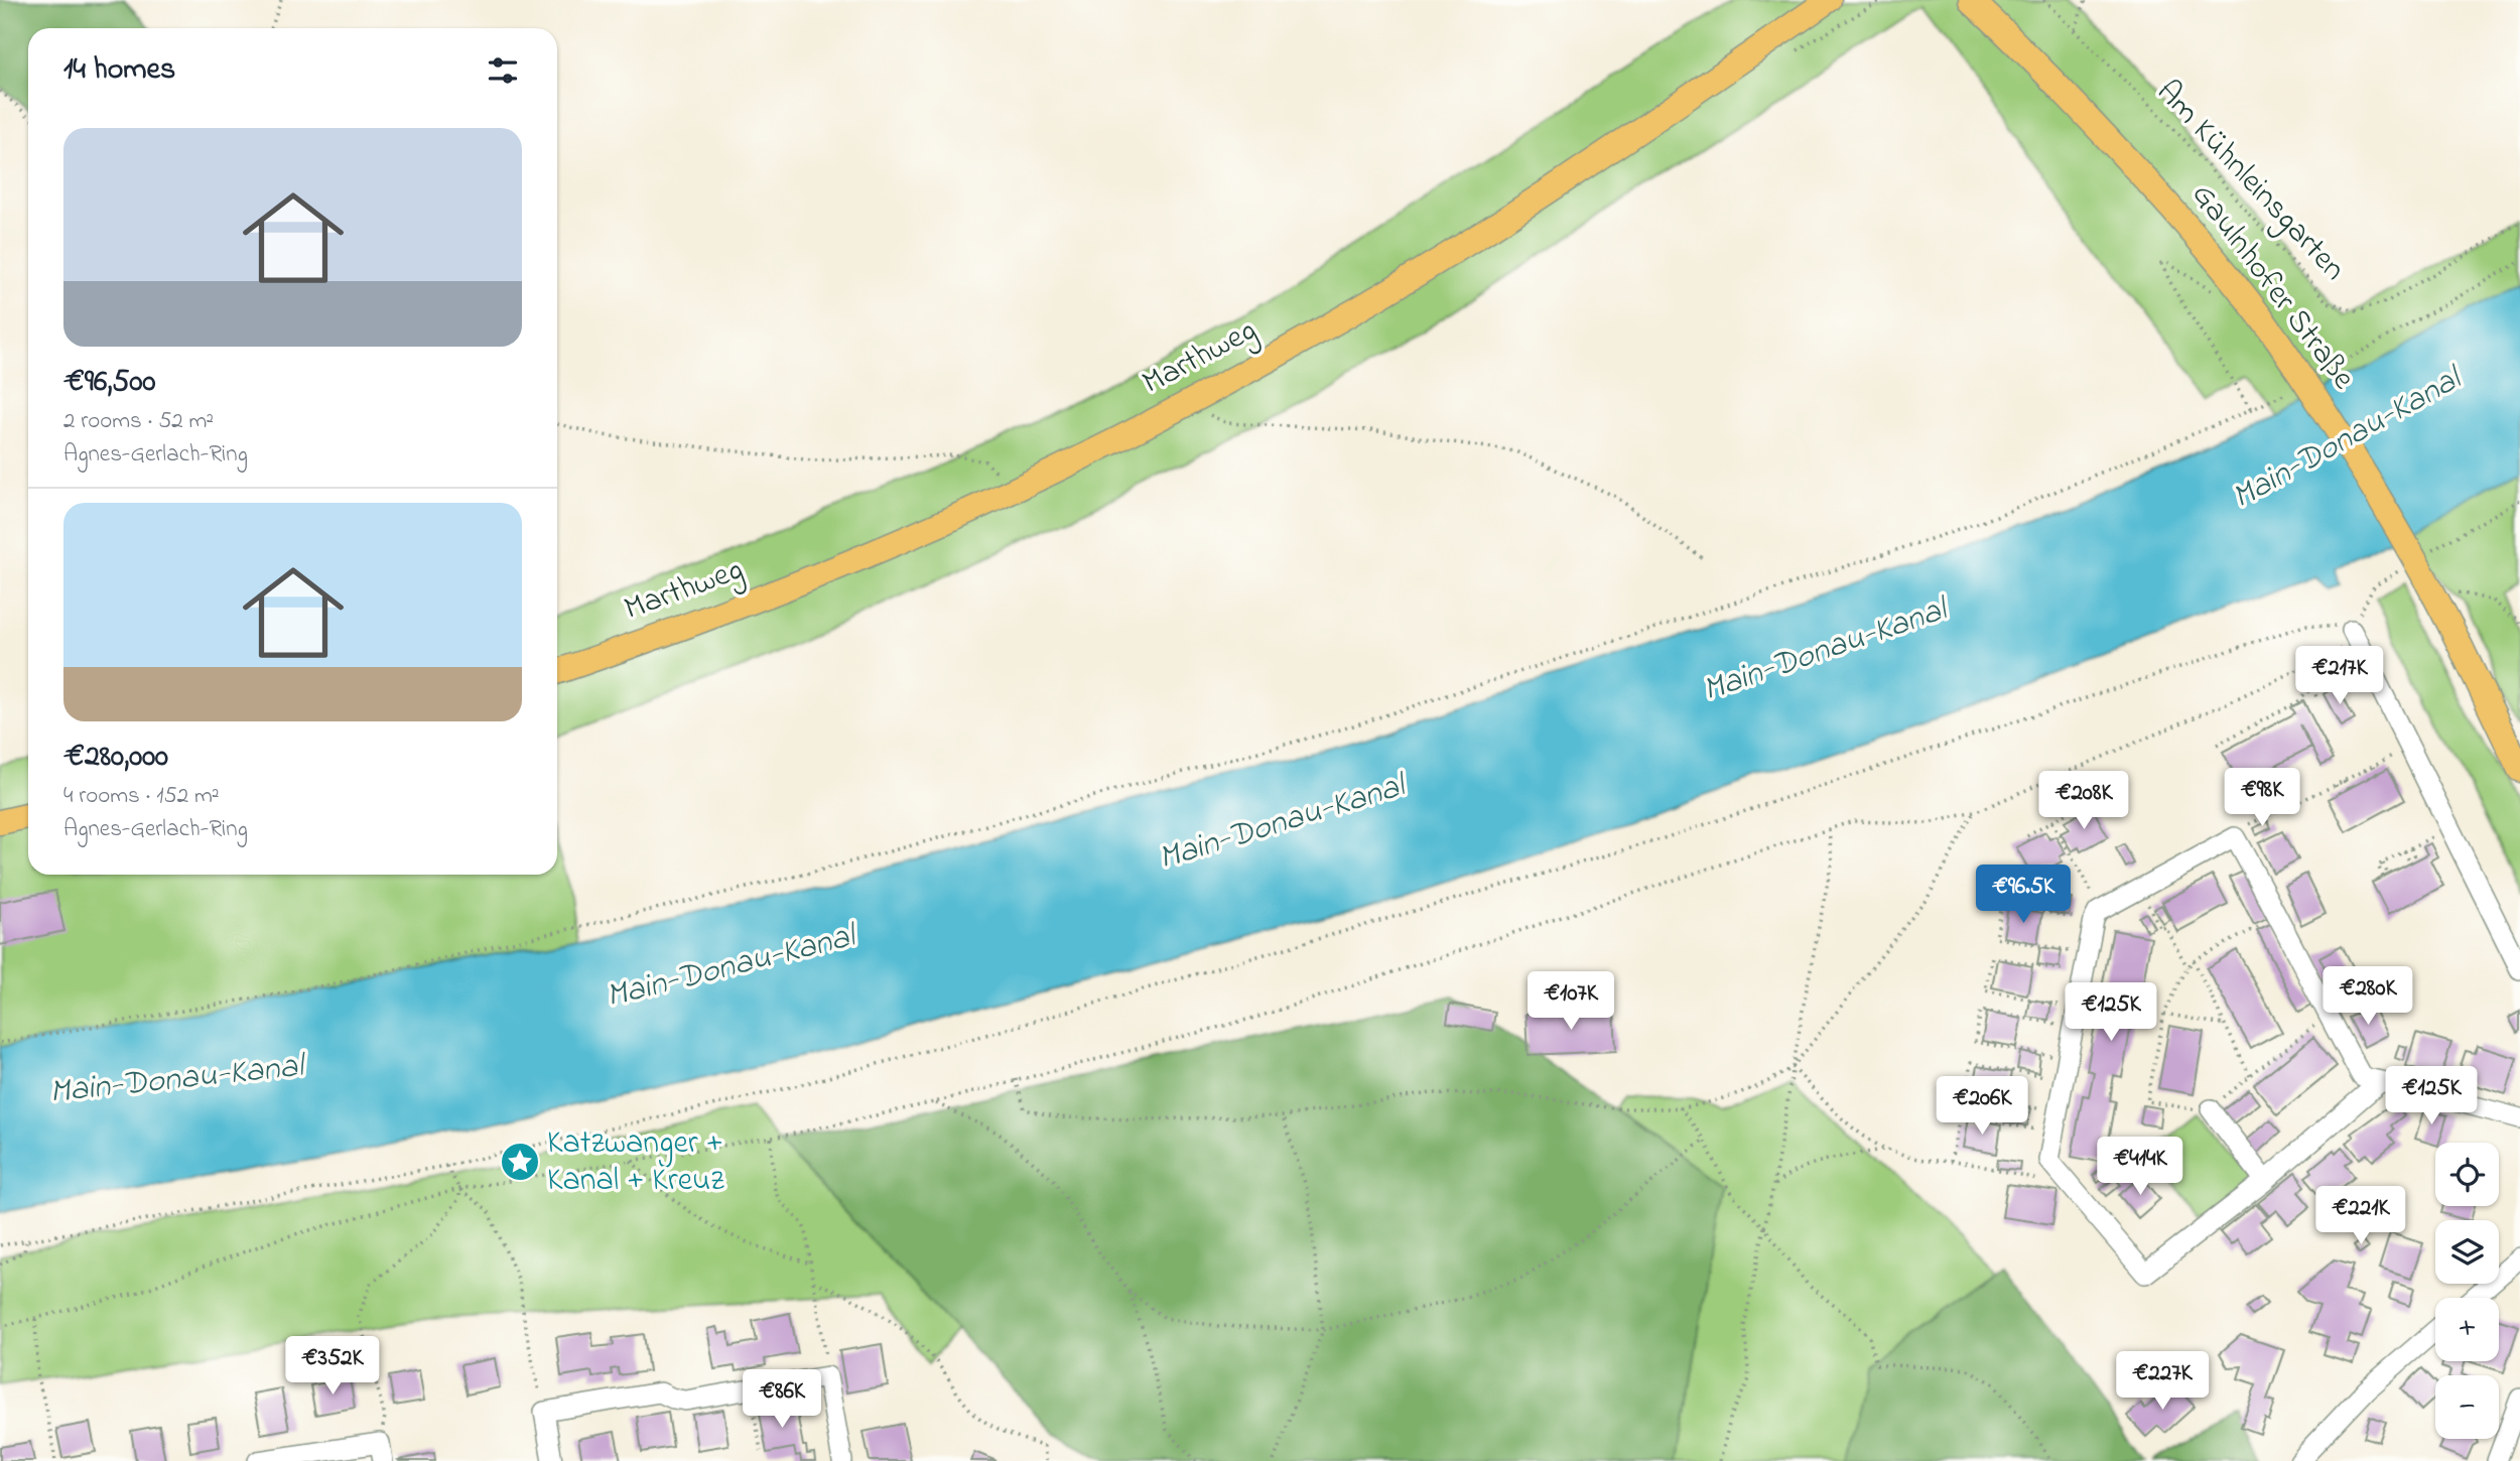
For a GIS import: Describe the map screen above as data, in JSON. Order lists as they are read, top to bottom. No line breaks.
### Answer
{"streets":{"main road":["Gaulnhofer Straße","Marthweg"],"path":["Am Kühnleinsgarten"]},"water":["Main-Donau-Kanal"],"places":{"place":["Katzwanger + Kanal + Kreuz"]},"page":{"heading":"14 homes","list":[{"name":"€96,500","note":"2 rooms · 52 m² · Agnes-Gerlach-Ring"},{"name":"€280,000","note":"4 rooms · 152 m² · Agnes-Gerlach-Ring"}],"price":["€217K","€98K","€208K","€96.5K","€280K","€107K","€125K","€125K","€206K","€414K","€221K","€352K","€227K","€86K"],"map_buttons":["+","−"]}}
